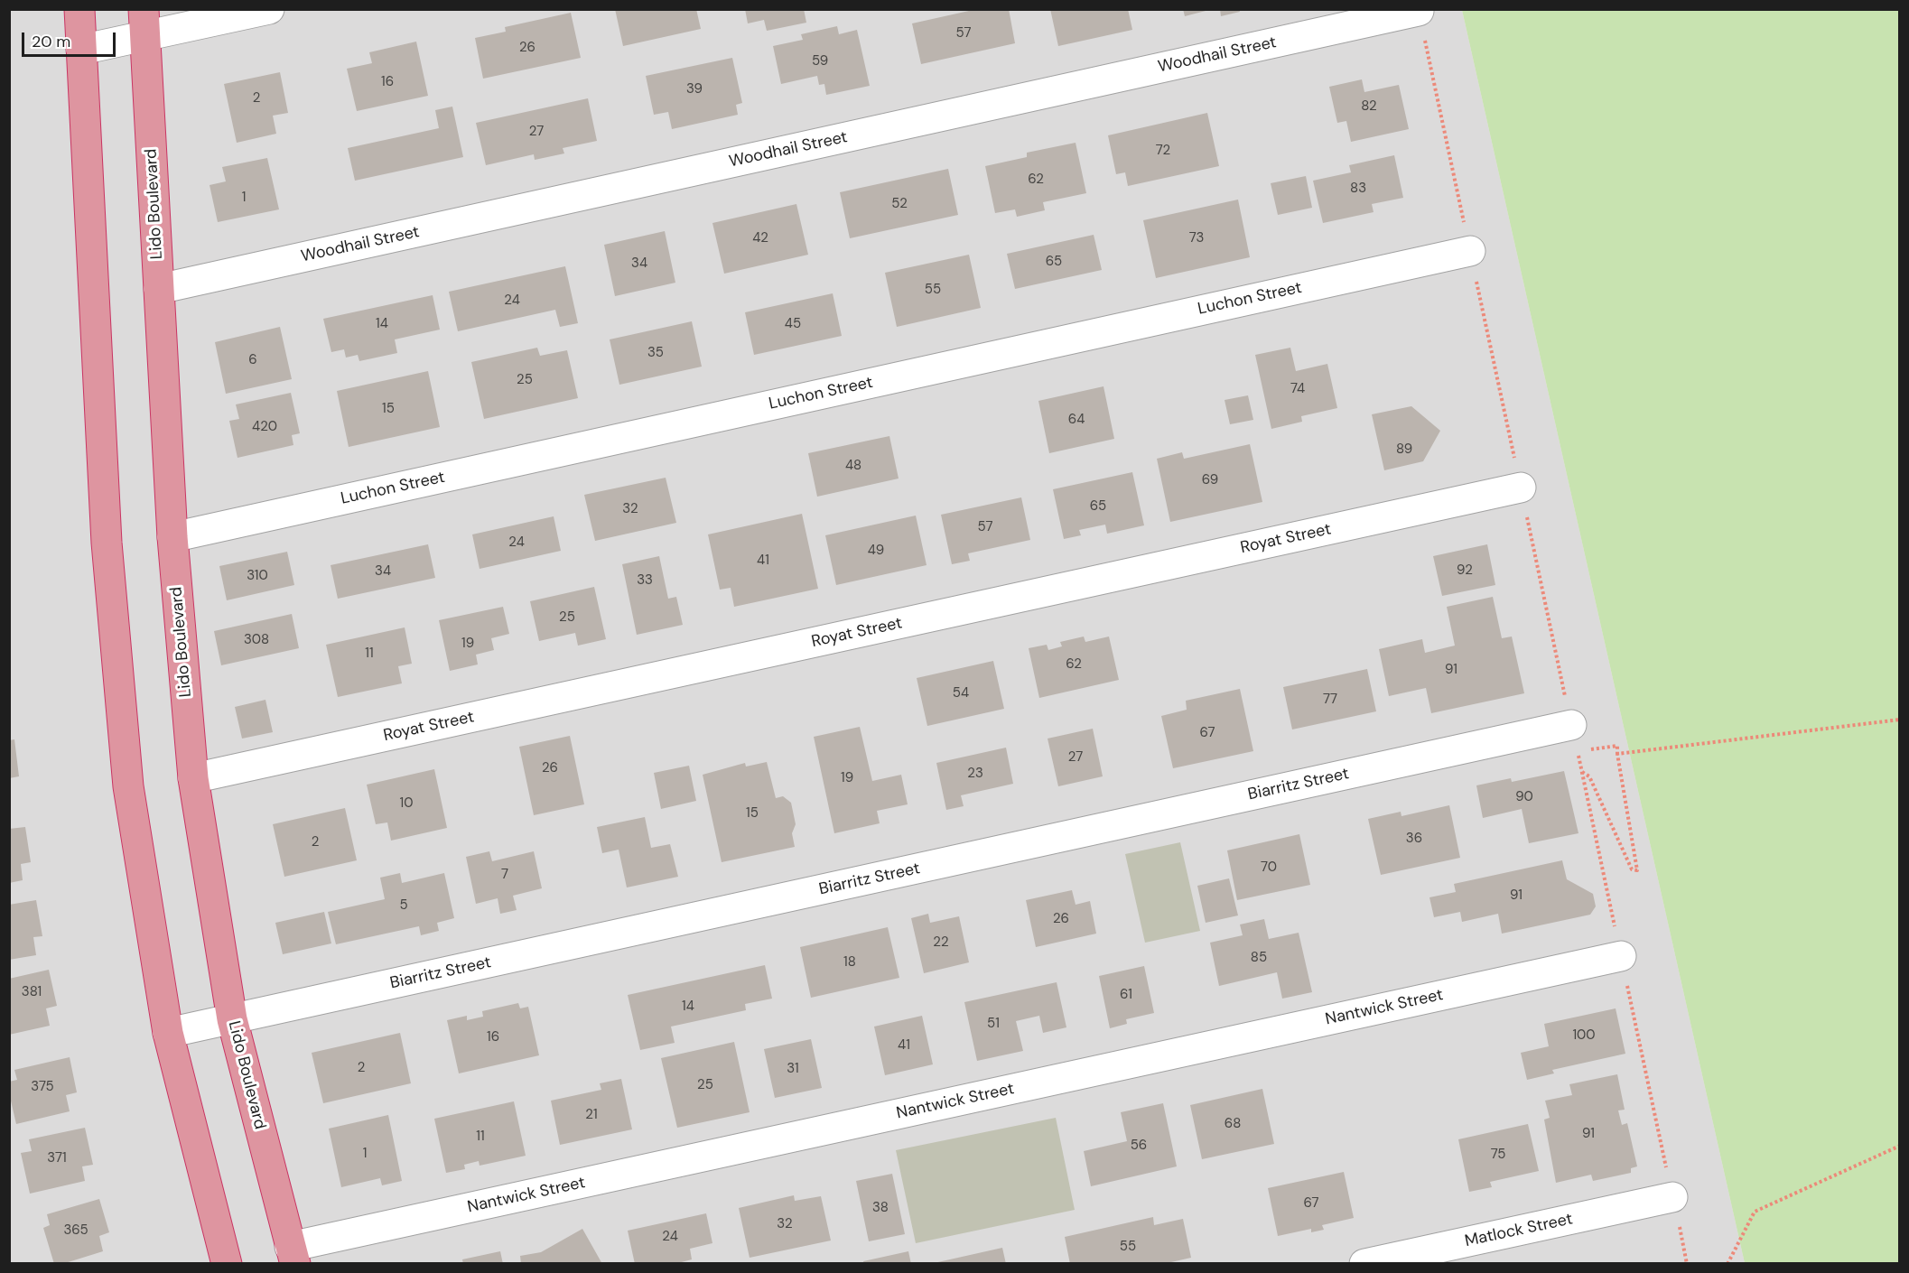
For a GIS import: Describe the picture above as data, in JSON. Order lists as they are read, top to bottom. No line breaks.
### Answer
{"streets":{"highway":["Lido Boulevard"],"street":["Woodhail Street","Luchon Street","Royat Street","Biarritz Street","Nantwick Street","Matlock Street"]},"crossings":[["Woodhail Street","Lido Boulevard"],["Lido Boulevard","Luchon Street"],["Lido Boulevard","Royat Street"],["Lido Boulevard","Biarritz Street"],["Lido Boulevard","Nantwick Street"]],"house_numbers":["57","26","59","16","39","2","82","27","72","62","83","1","52","42","73","65","34","55","24","14","45","35","6","25","74","15","64","420","89","48","69","65","32","57","24","49","41","92","34","310","33","25","308","19","11","62","91","54","77","67","27","26","23","19","90","10","15","36","2","70","7","91","5","26","22","85","18","381","61","14","51","100","16","41","2","31","25","375","21","68","91","11","56","1","75","371","67","38","32","365","24","55"],"scale_bar":"20 m"}
